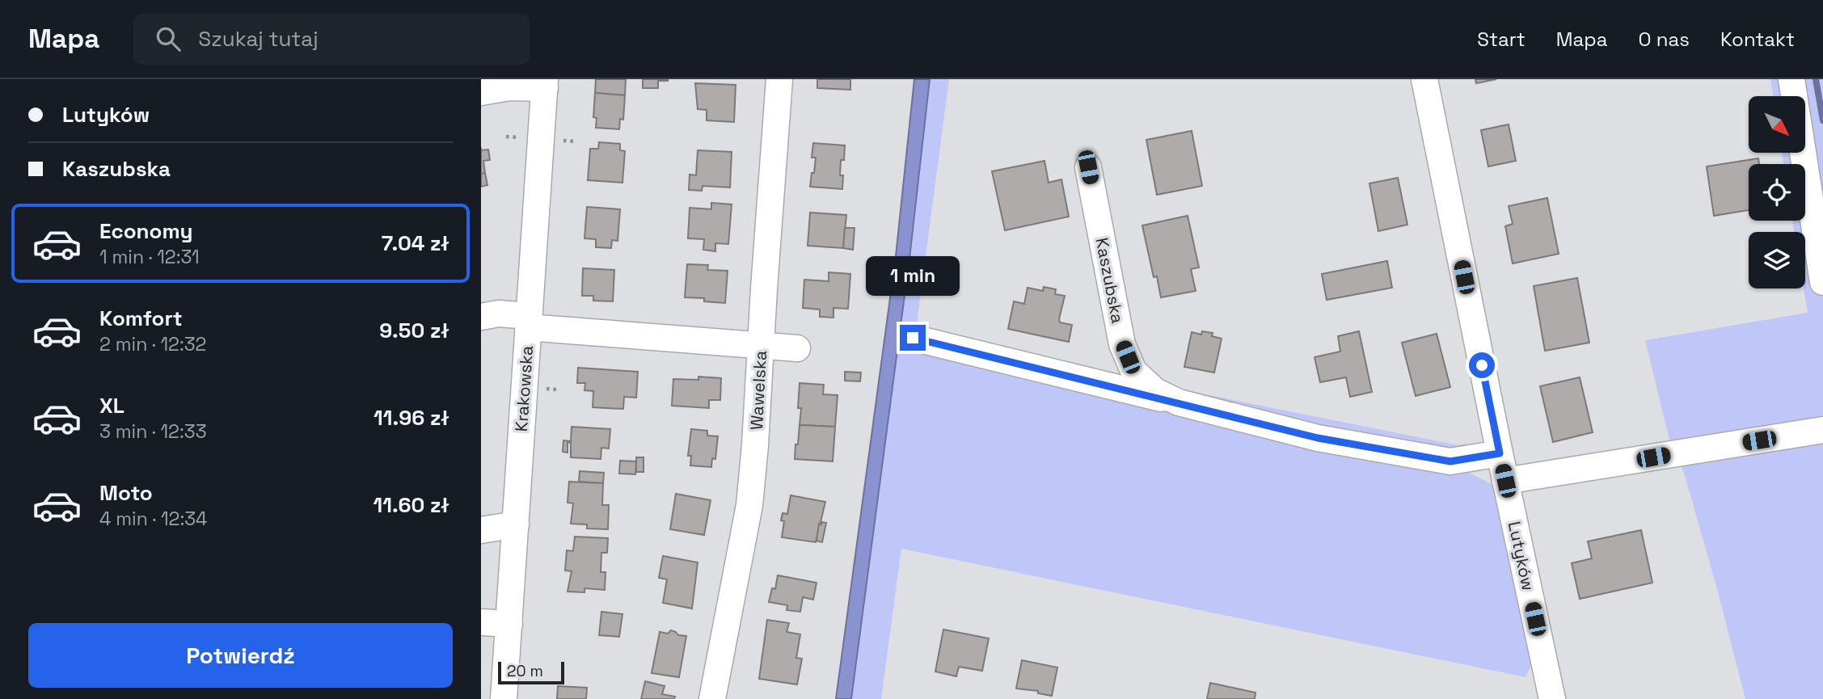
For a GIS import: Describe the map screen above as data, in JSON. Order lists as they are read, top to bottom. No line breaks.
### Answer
{"streets":{"street":["Kaszubska","Krakowska","Wawelska","Lutyków"]},"crossings":[["Kaszubska","Lutyków"]],"scale_bar":"20 m","north":"bottom right","page":{"header":"Mapa","search":"Szukaj tutaj","nav":["Start","Mapa","O nas","Kontakt"],"banner":["Lutyków","Kaszubska"],"list":[{"name":"Economy","note":"1 min · 12:31","value":"7.04 zł"},{"name":"Komfort","note":"2 min · 12:32","value":"9.50 zł"},{"name":"XL","note":"3 min · 12:33","value":"11.96 zł"},{"name":"Moto","note":"4 min · 12:34","value":"11.60 zł"}],"bubble":"1 min","buttons":"Potwierdź","scale":"20 m"}}
